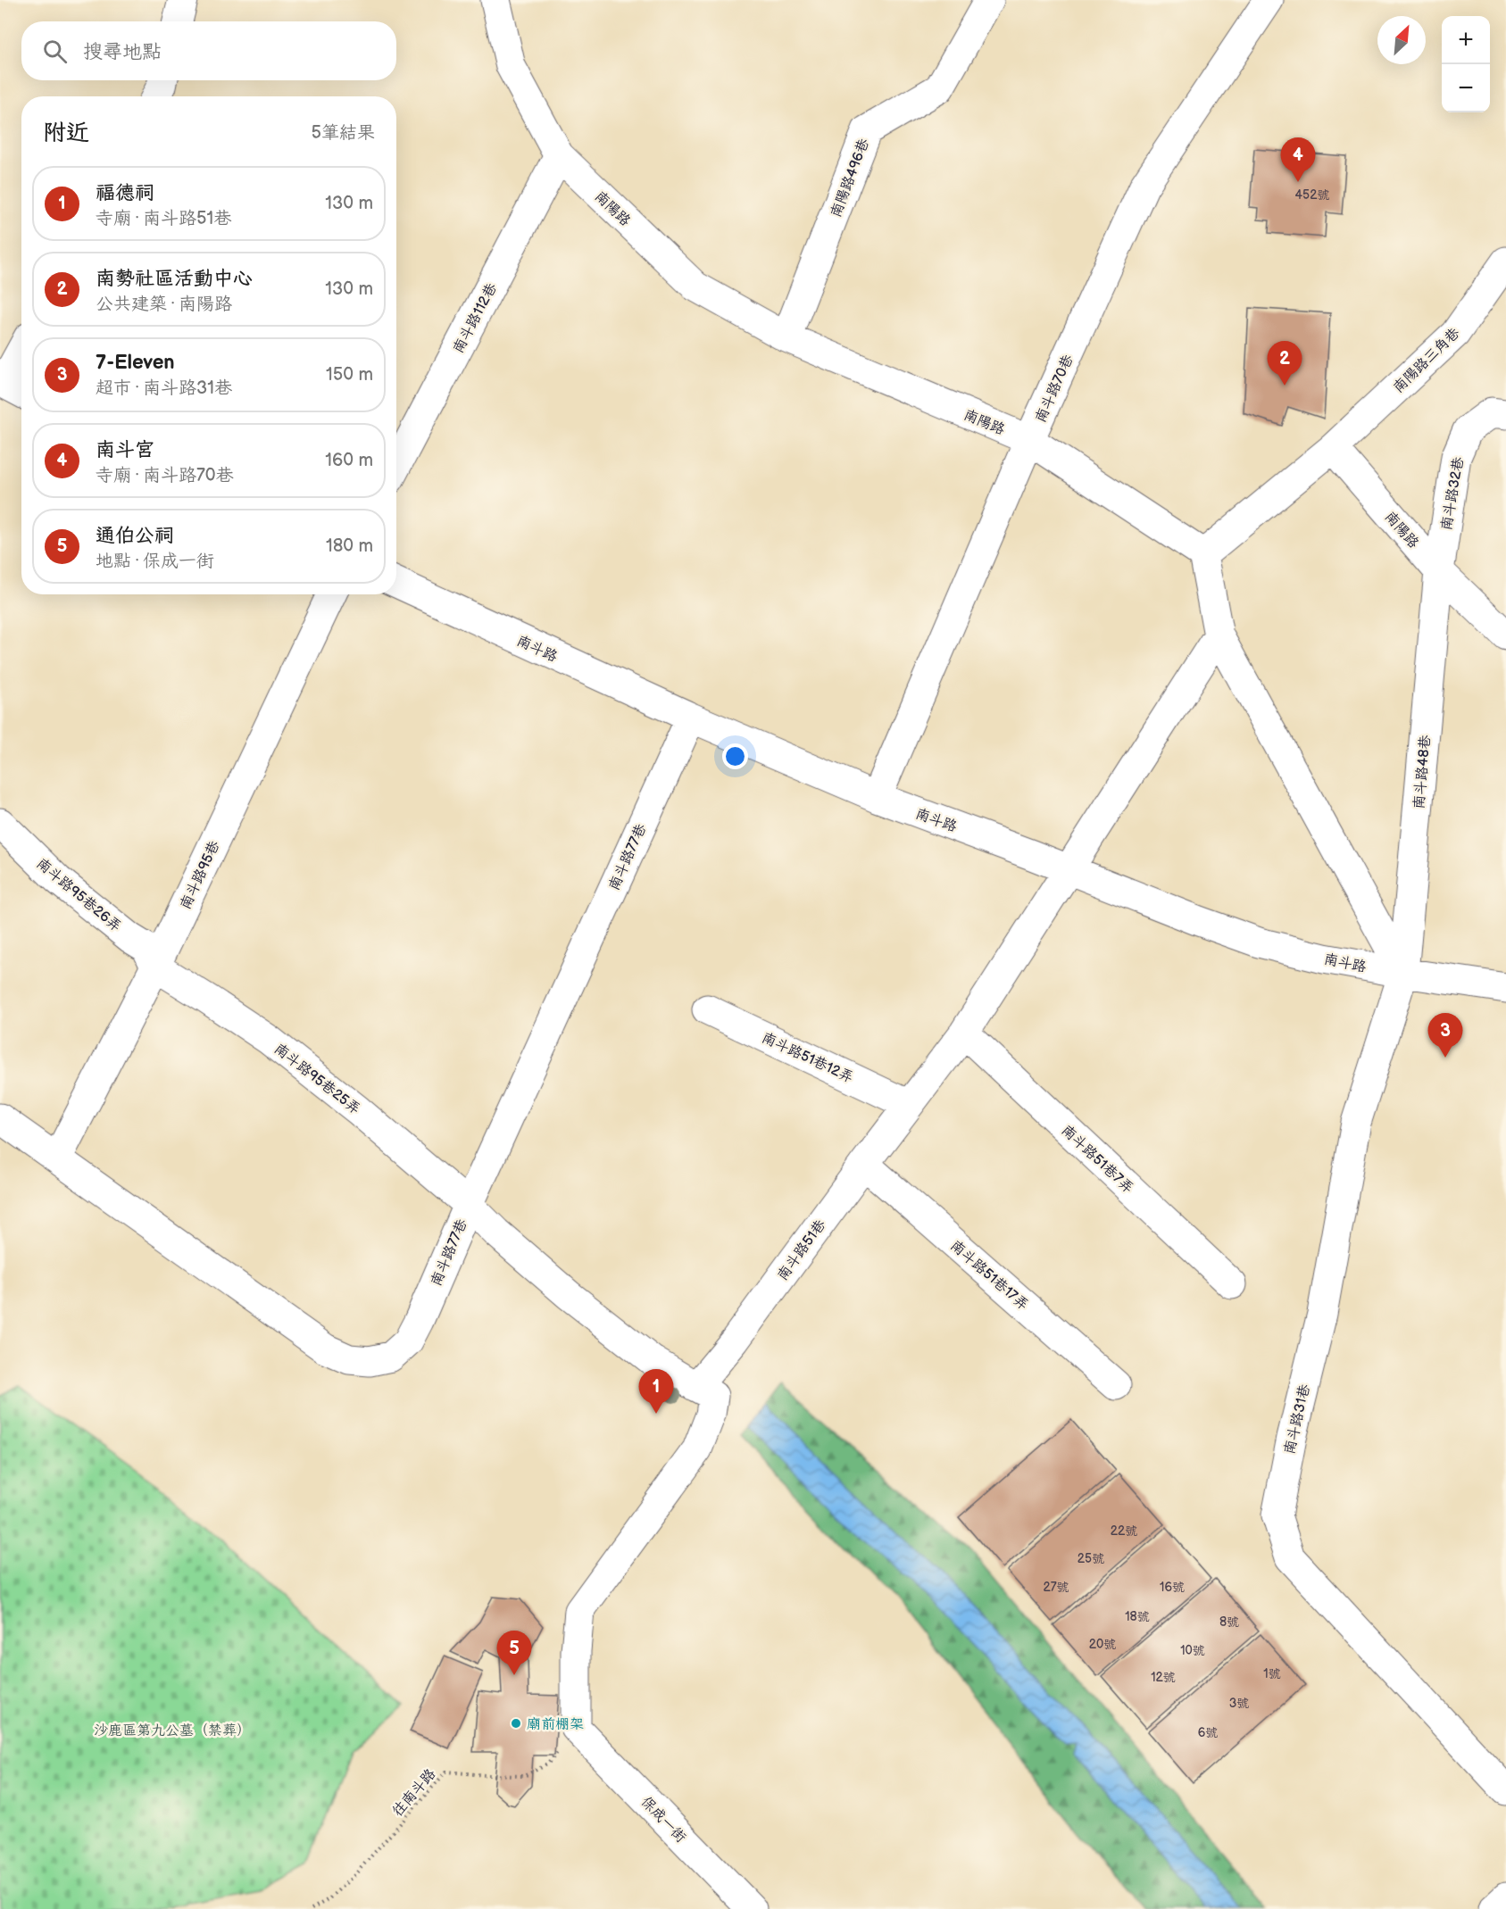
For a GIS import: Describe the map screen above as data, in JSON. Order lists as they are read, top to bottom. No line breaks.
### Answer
{"streets":{"street":["南陽路496巷","南陽路","南斗路112巷","南陽路三角巷","南斗路70巷","南斗路32巷","南斗路","南斗路48巷","南斗路77巷","南斗路95巷","南斗路95巷26弄","南斗路51巷12弄","南斗路95巷25弄","南斗路51巷7弄","南斗路51巷","南斗路51巷17弄","南斗路31巷","保成一街"],"path":["往南斗路"]},"crossings":[["南陽路496巷","南陽路"],["南陽路","南斗路112巷"],["南陽路","南陽路三角巷"],["南陽路","南斗路70巷"],["南陽路","南斗路32巷"],["南陽路","南斗路48巷"],["南斗路70巷","南斗路"],["南斗路32巷","南斗路48巷"],["南斗路","南斗路48巷"],["南斗路","南斗路77巷"],["南斗路","南斗路51巷"],["南斗路","南斗路31巷"],["南斗路48巷","南斗路31巷"],["南斗路77巷","南斗路95巷"],["南斗路77巷","南斗路95巷25弄"],["南斗路95巷","南斗路95巷26弄"],["南斗路95巷","南斗路95巷25弄"],["南斗路95巷26弄","南斗路95巷25弄"],["南斗路51巷12弄","南斗路51巷"],["南斗路51巷7弄","南斗路51巷"],["南斗路51巷","南斗路51巷17弄"],["往南斗路","保成一街"]],"parks":["沙鹿區第九公墓（禁葬）"],"places":["廟前棚架"],"house_numbers":["452號","22號","25號","27號","16號","18號","8號","20號","10號","1號","12號","3號","6號"],"north":"top right","page":{"map_buttons":["+","−"],"search":"搜尋地點","heading":["附近","5筆結果"],"pins":["4","2","3","1","5"],"list":[{"mark":"1","name":"福德祠","note":"寺廟 · 南斗路51巷","value":"130 m"},{"mark":"2","name":"南勢社區活動中心","note":"公共建築 · 南陽路","value":"130 m"},{"mark":"3","name":"7-Eleven","note":"超市 · 南斗路31巷","value":"150 m"},{"mark":"4","name":"南斗宮","note":"寺廟 · 南斗路70巷","value":"160 m"},{"mark":"5","name":"通伯公祠","note":"地點 · 保成一街","value":"180 m"}]}}
